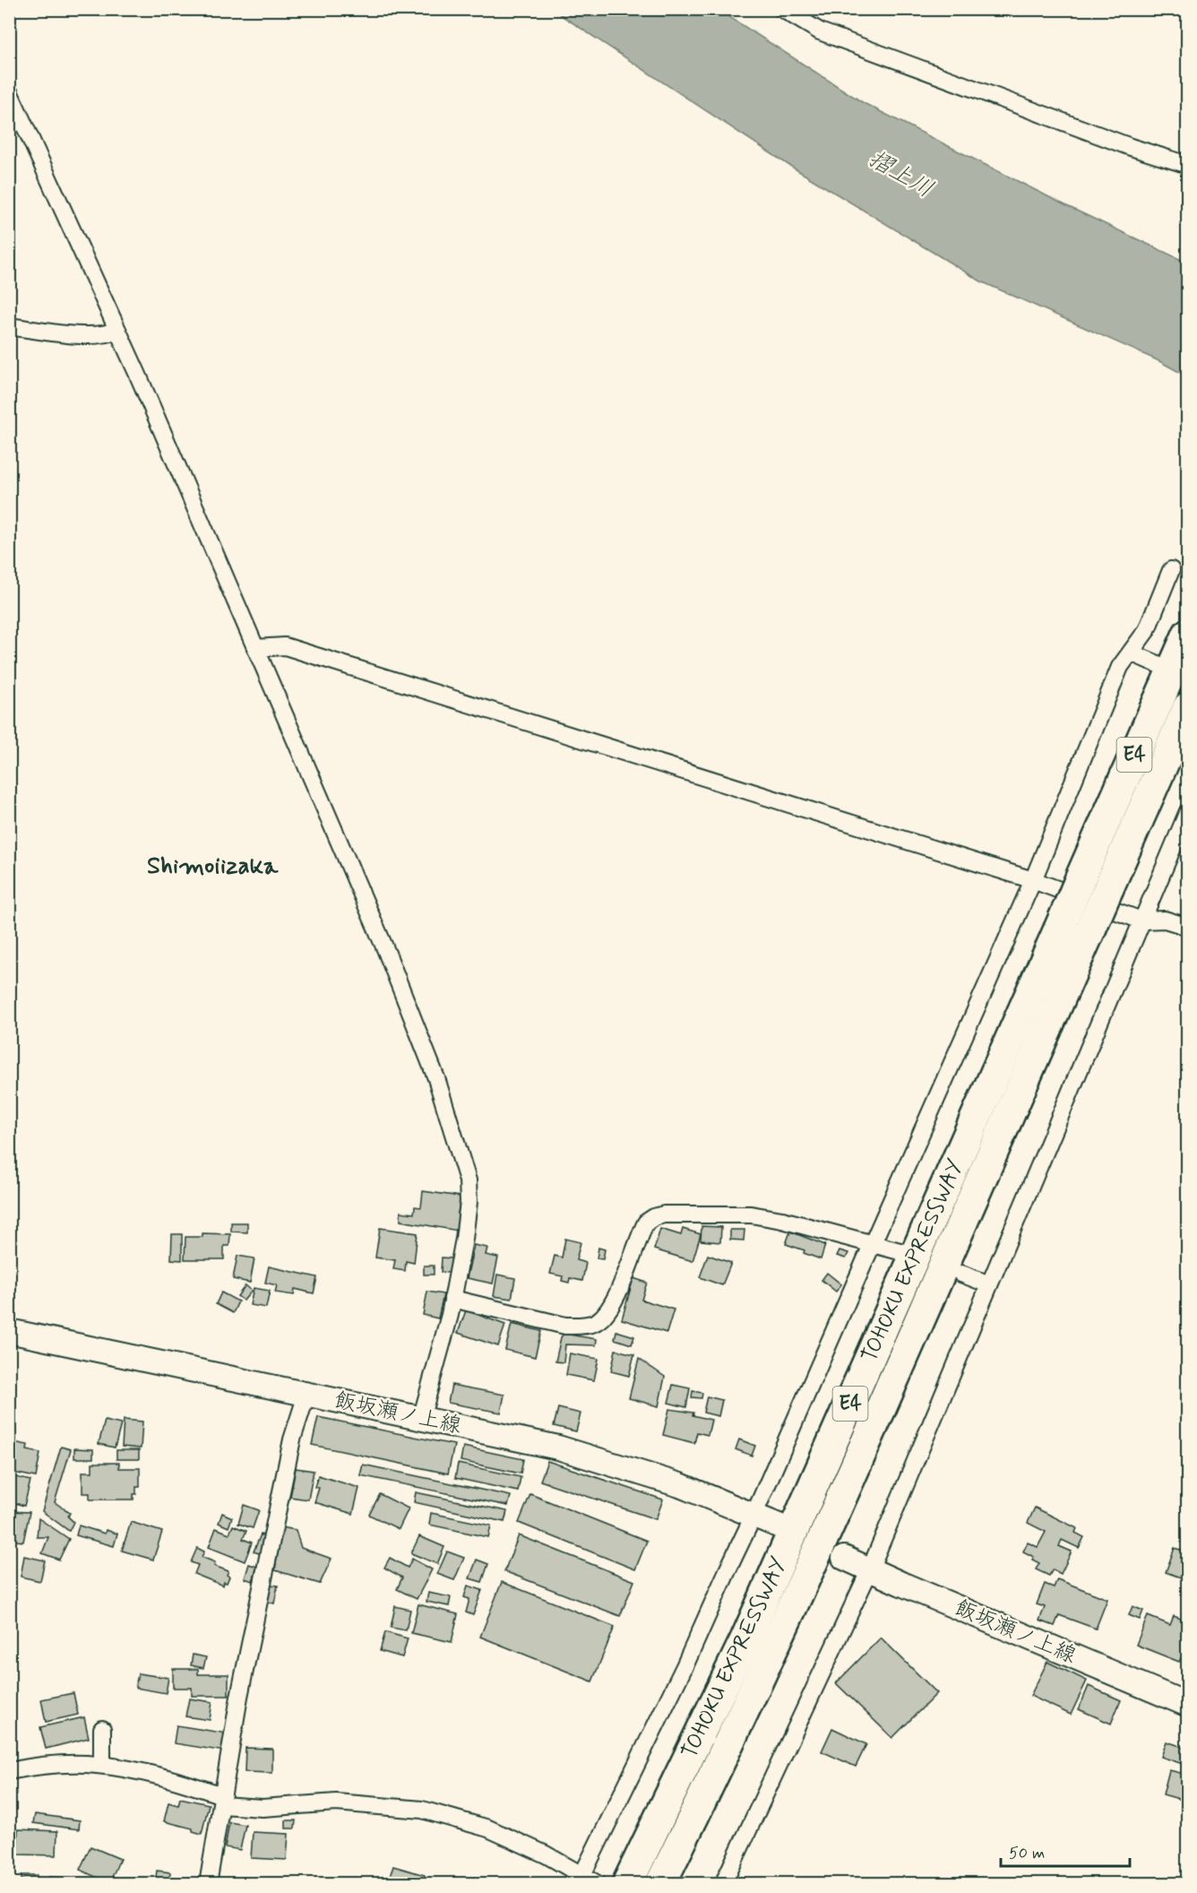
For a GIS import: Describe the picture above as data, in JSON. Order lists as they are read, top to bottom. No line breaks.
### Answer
{"streets":{"highway":["E4","TOHOKU EXPRESSWAY"],"main road":["飯坂瀬ノ上線"]},"districts":["Shimoiizaka"],"water":["摺上川"],"scale_bar":"50 m"}
